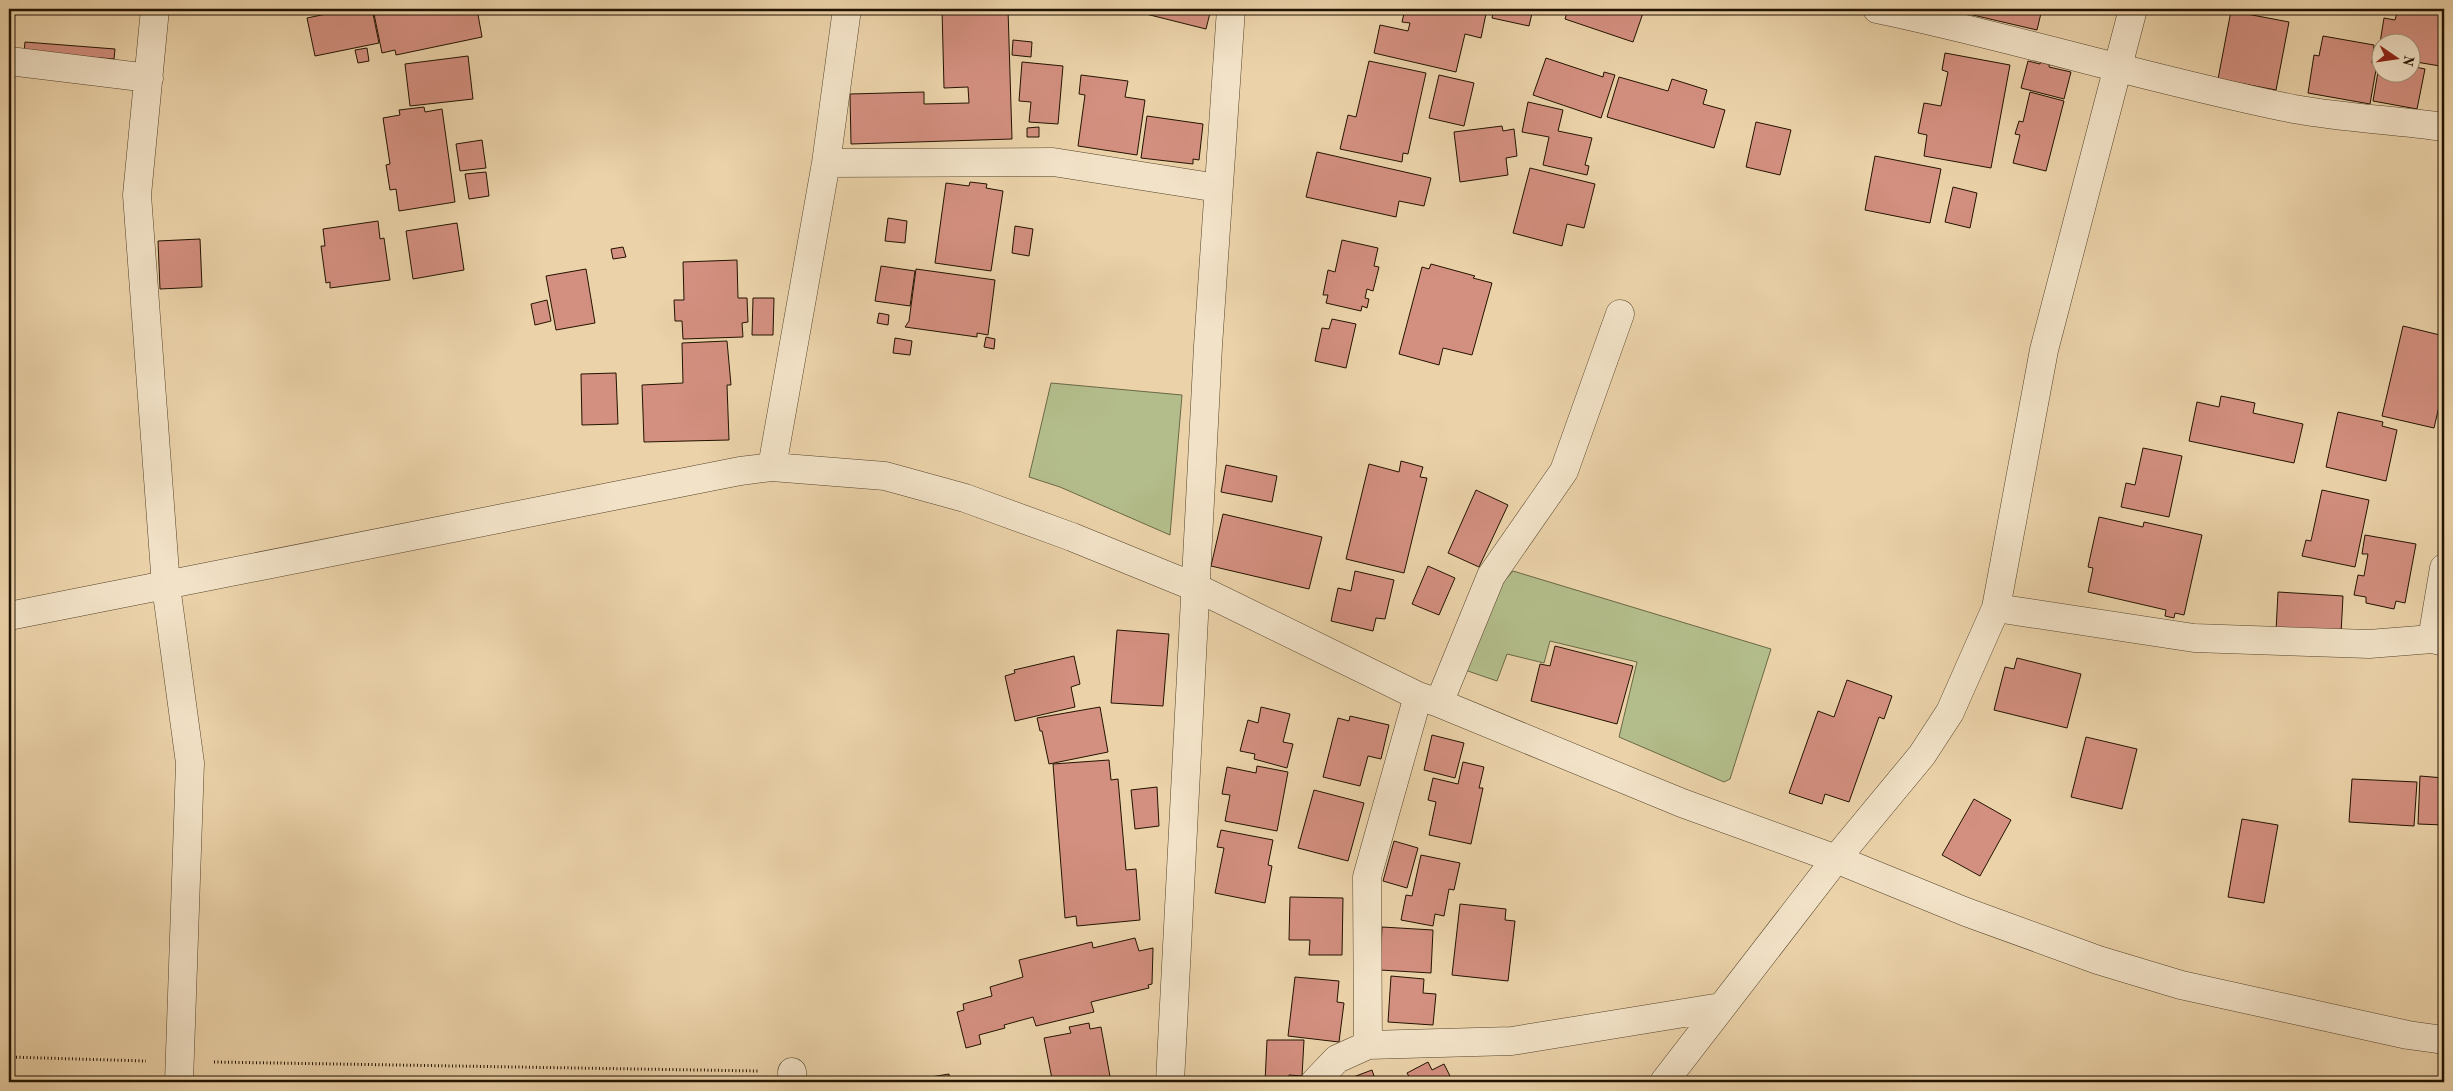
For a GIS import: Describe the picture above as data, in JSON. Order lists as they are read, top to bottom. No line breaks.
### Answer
{"north":"right"}
